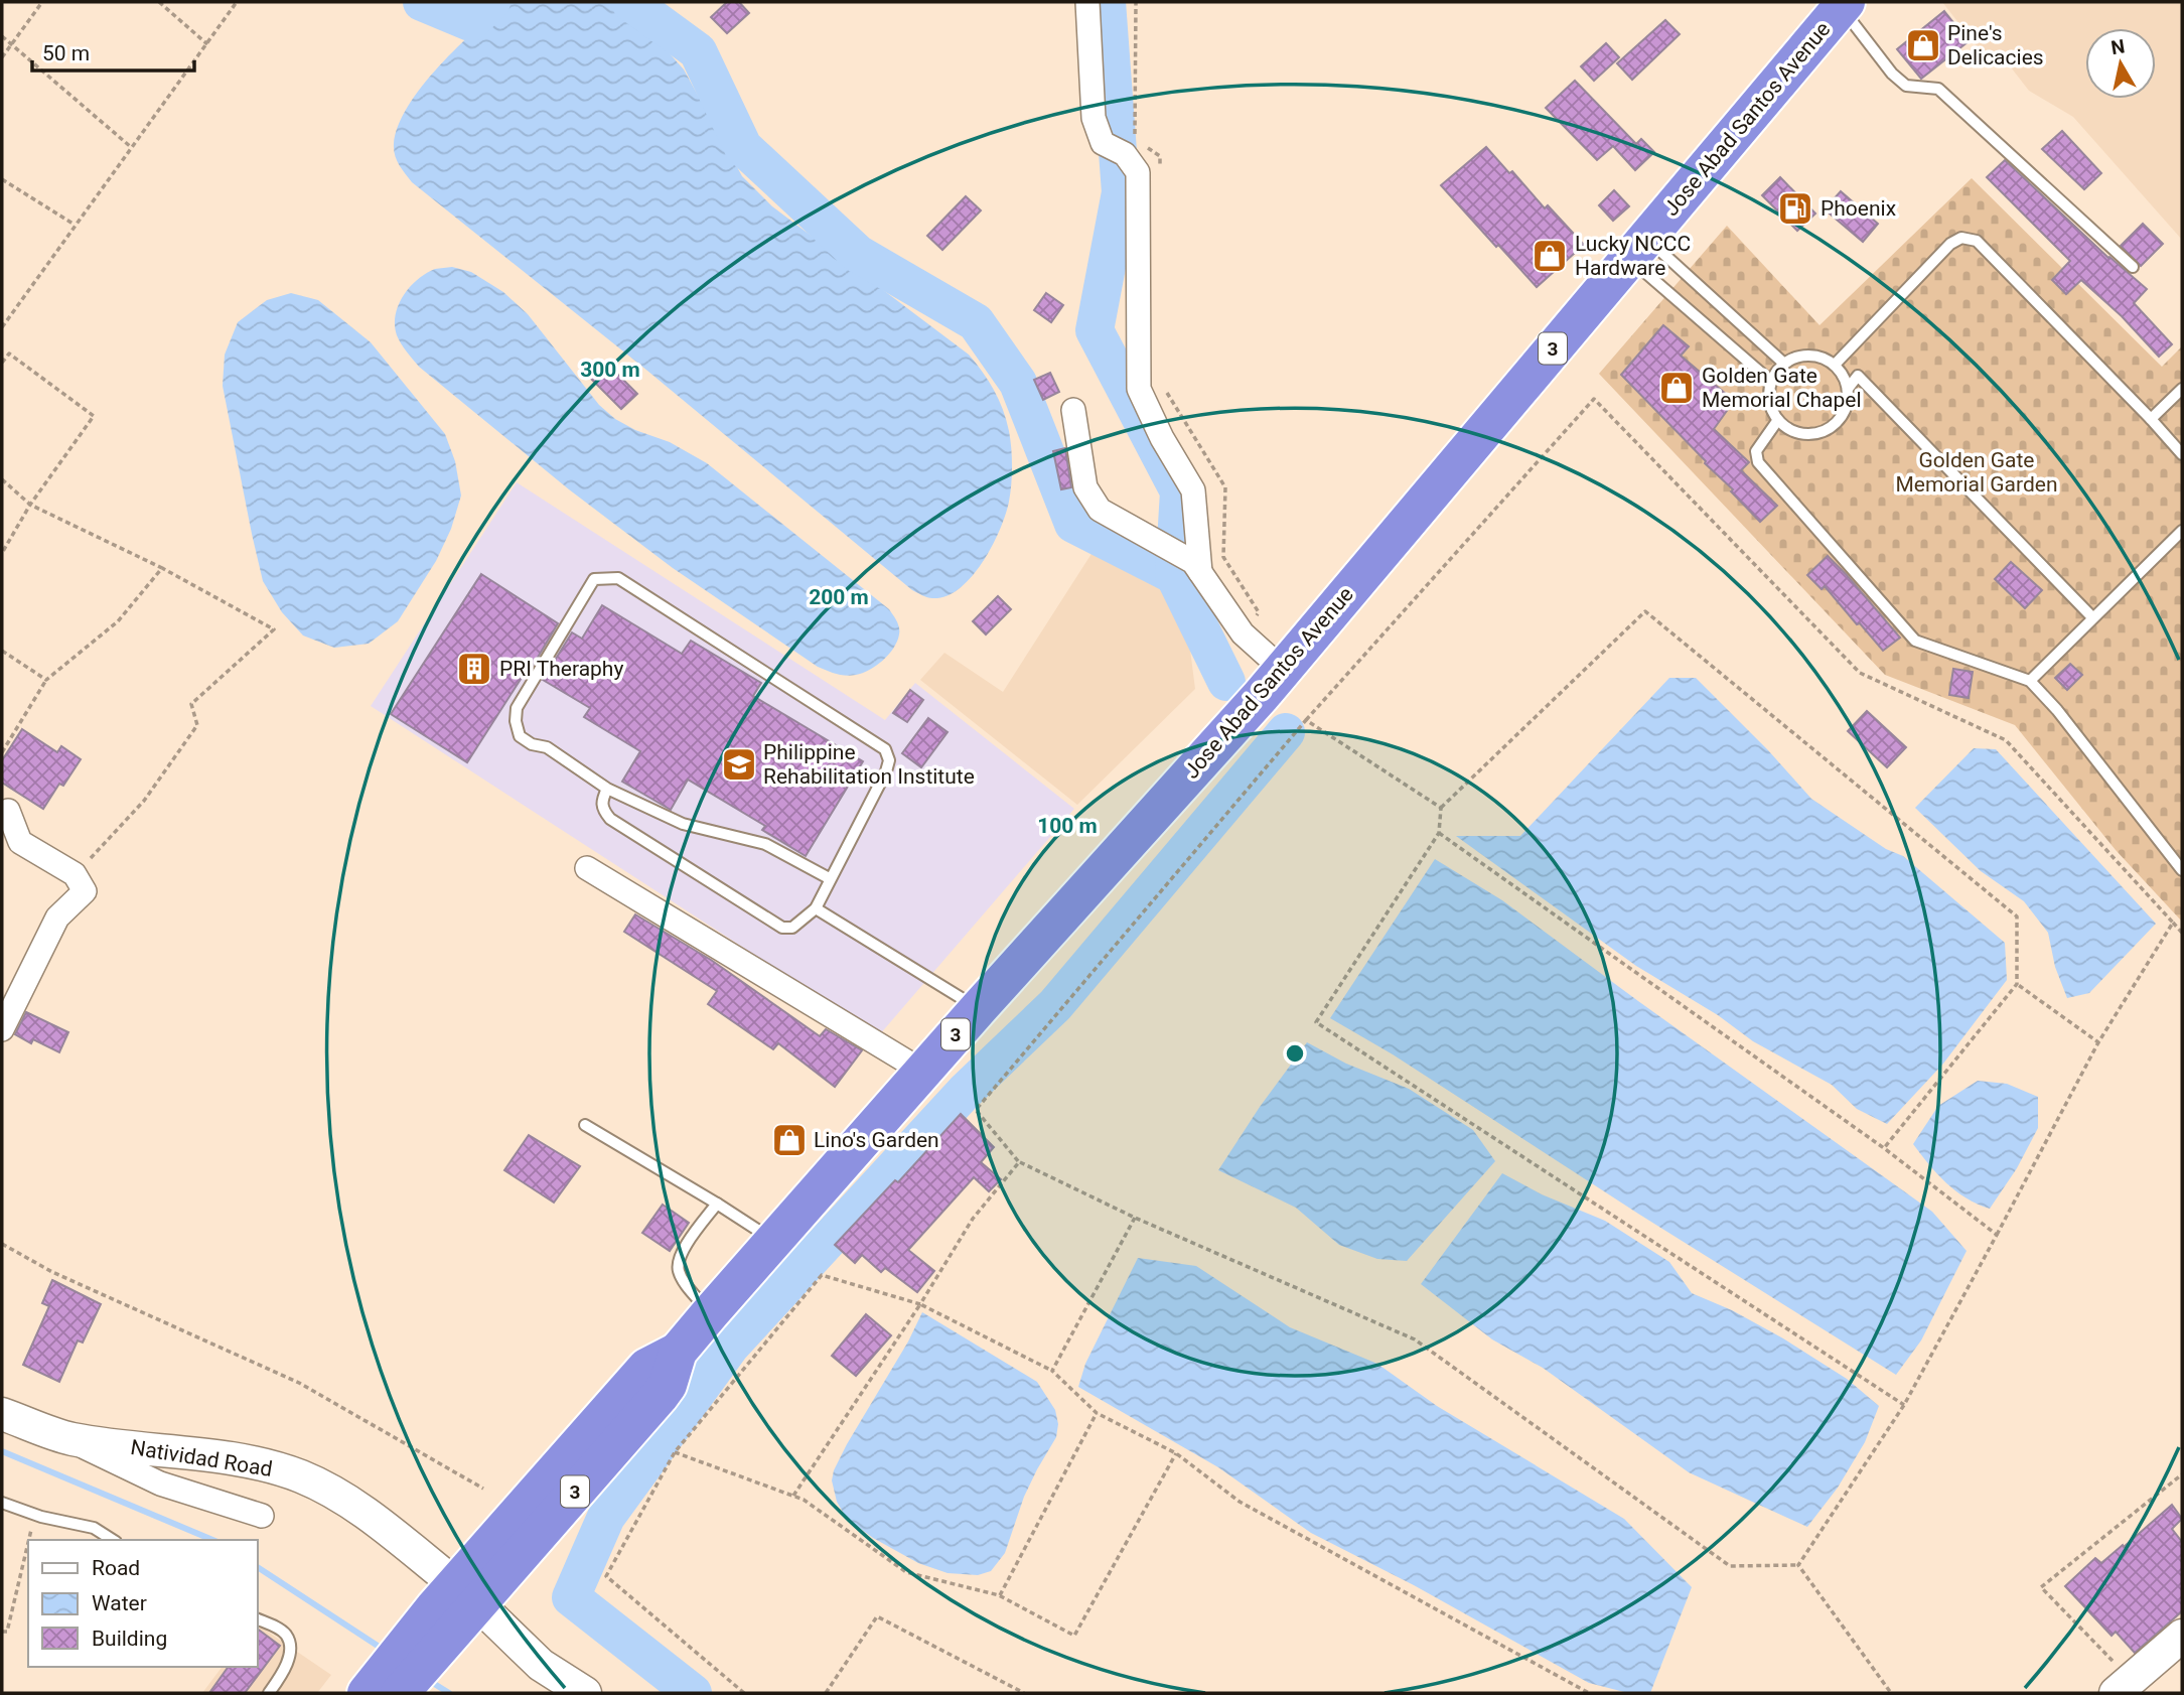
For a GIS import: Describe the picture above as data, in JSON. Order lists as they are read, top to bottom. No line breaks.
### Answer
{"streets":{"highway":["Jose Abad Santos Avenue","3"],"street":["Natividad Road"]},"crossings":[["Jose Abad Santos Avenue","Natividad Road"]],"parks":["Golden Gate Memorial Garden"],"places":{"shop":["Pine's Delicacies","Lucky NCCC Hardware","Golden Gate Memorial Chapel","Lino's Garden"],"fuel station":["Phoenix"],"building":["PRI Theraphy"],"school or university":["Philippine Rehabilitation Institute"]},"legend":["Road","Water","Building"],"scale_bar":"50 m","north":"top","rings":["300 m","200 m","100 m"]}
